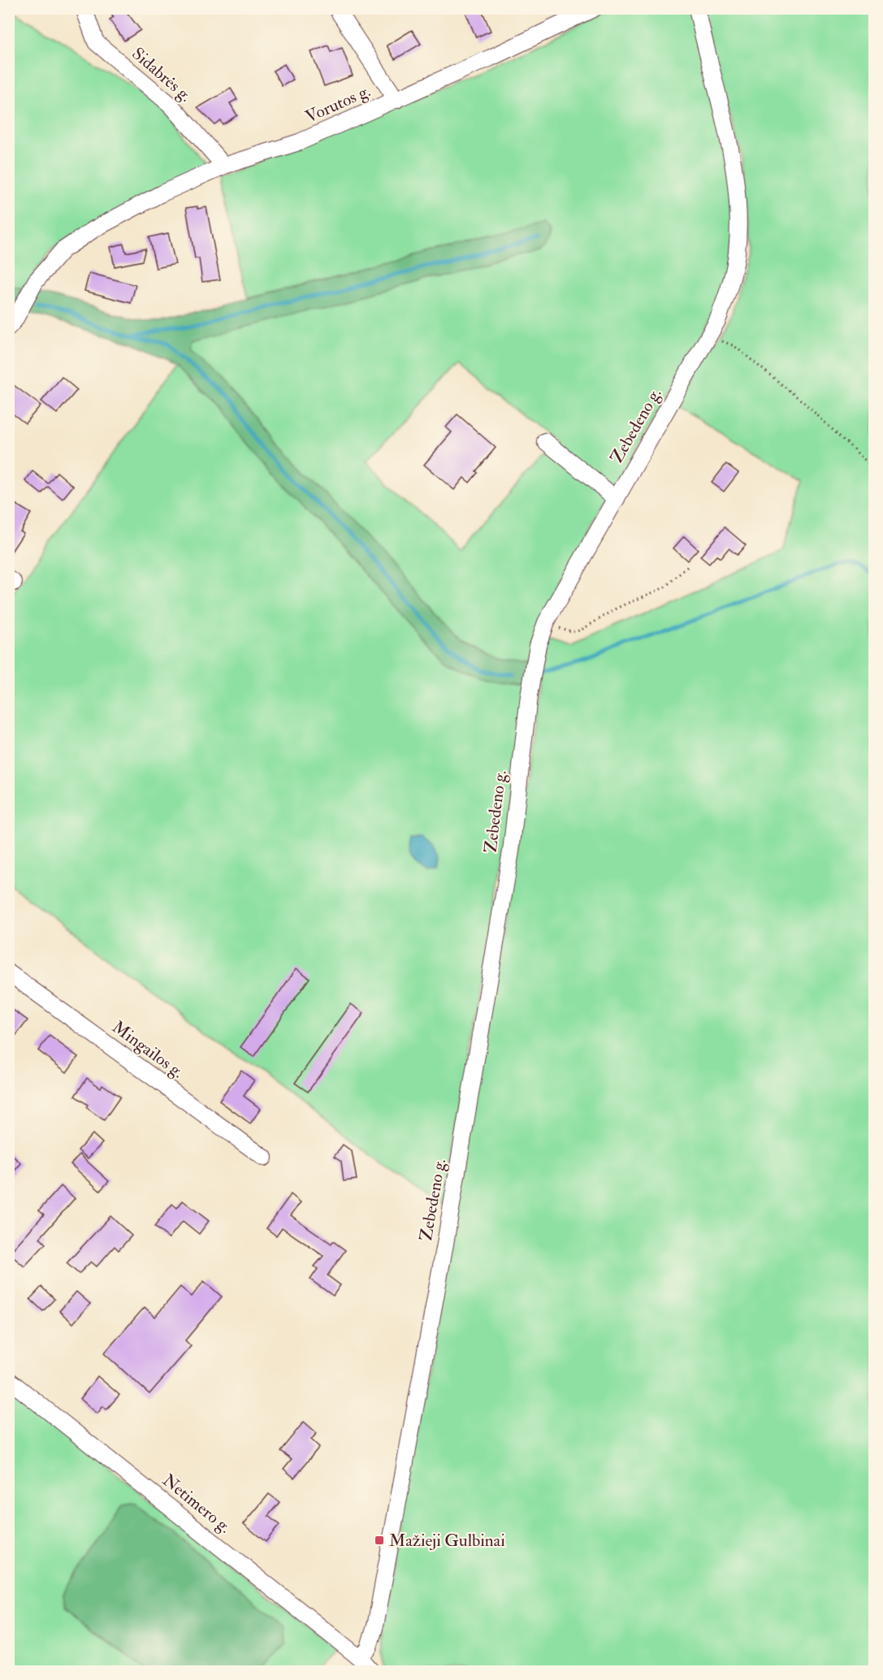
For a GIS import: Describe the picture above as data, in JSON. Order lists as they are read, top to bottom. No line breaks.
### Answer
{"streets":{"street":["Sidabrės g.","Vorutos g.","Zebedeno g.","Mingailos g.","Netimero g."]},"crossings":[["Sidabrės g.","Vorutos g."],["Zebedeno g.","Netimero g."]],"places":{"transit":["Mažieji Gulbinai"]}}
